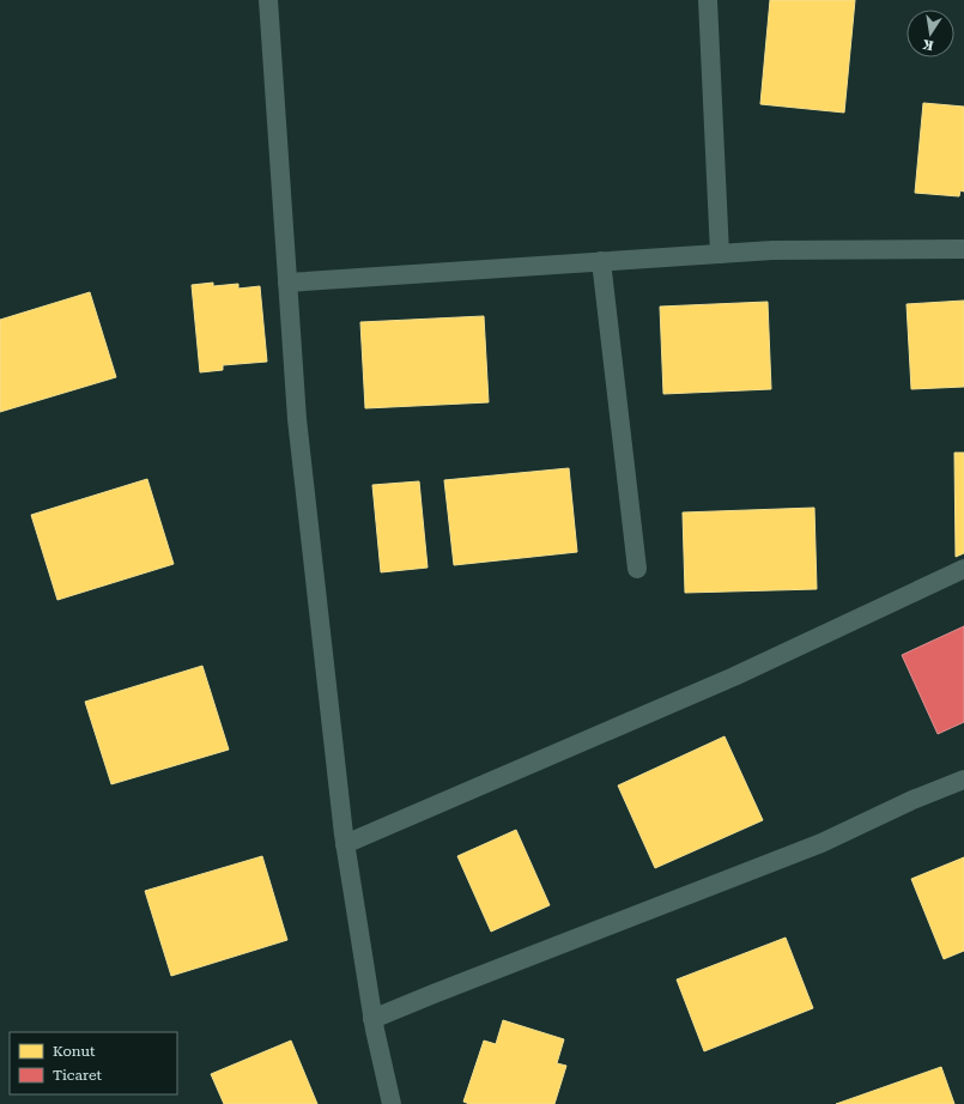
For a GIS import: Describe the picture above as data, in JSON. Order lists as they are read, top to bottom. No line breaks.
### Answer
{"legend":["Konut","Ticaret"],"north":"bottom"}
